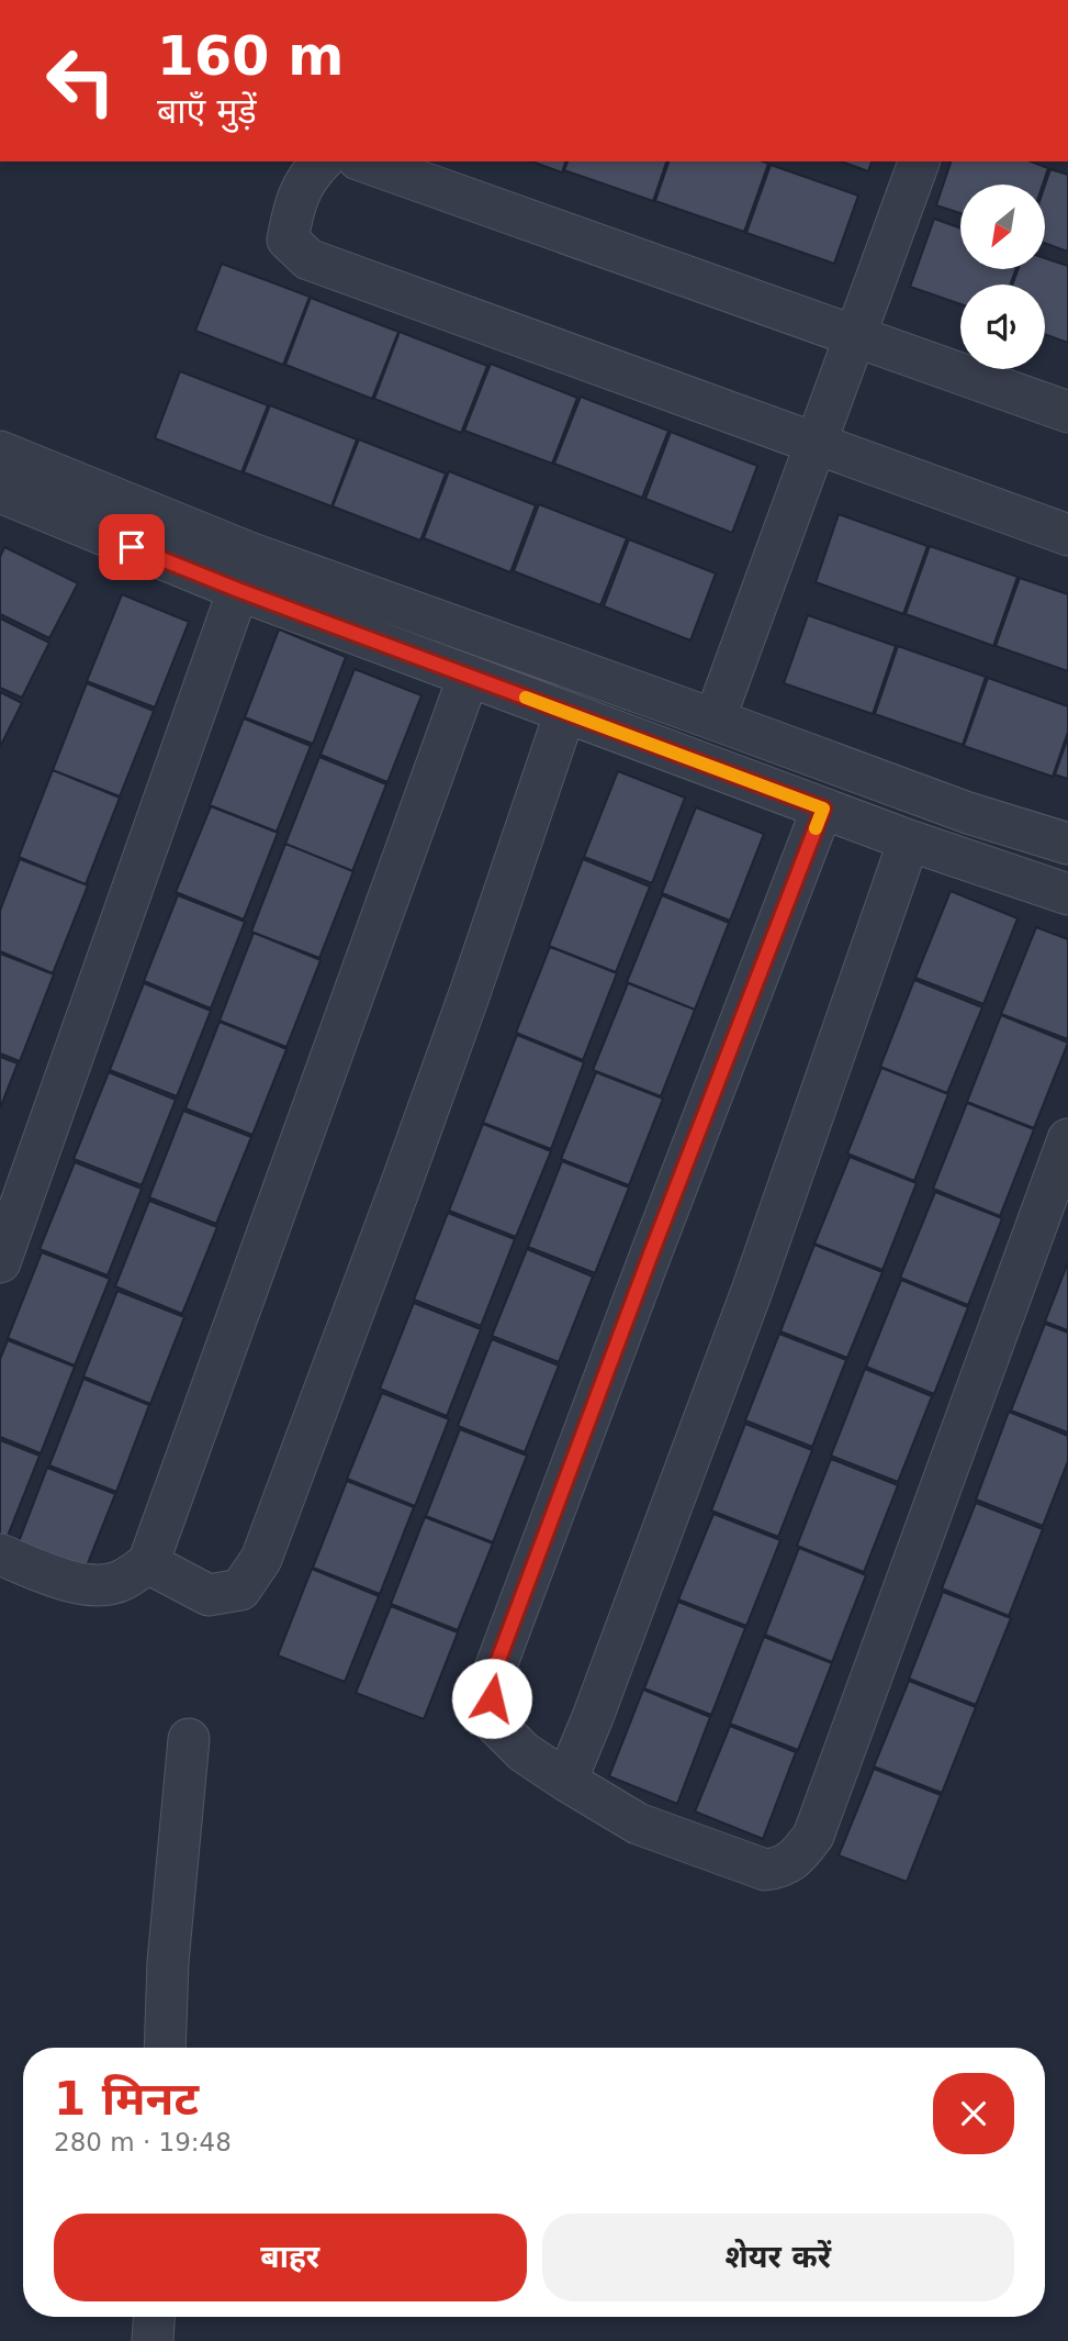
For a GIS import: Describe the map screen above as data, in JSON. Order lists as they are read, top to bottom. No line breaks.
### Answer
{"north":"bottom left","page":{"turn":["160 m","बाएँ मुड़ें"],"heading":["1 मिनट","280 m · 19:48"],"buttons":["बाहर","शेयर करें"]}}
